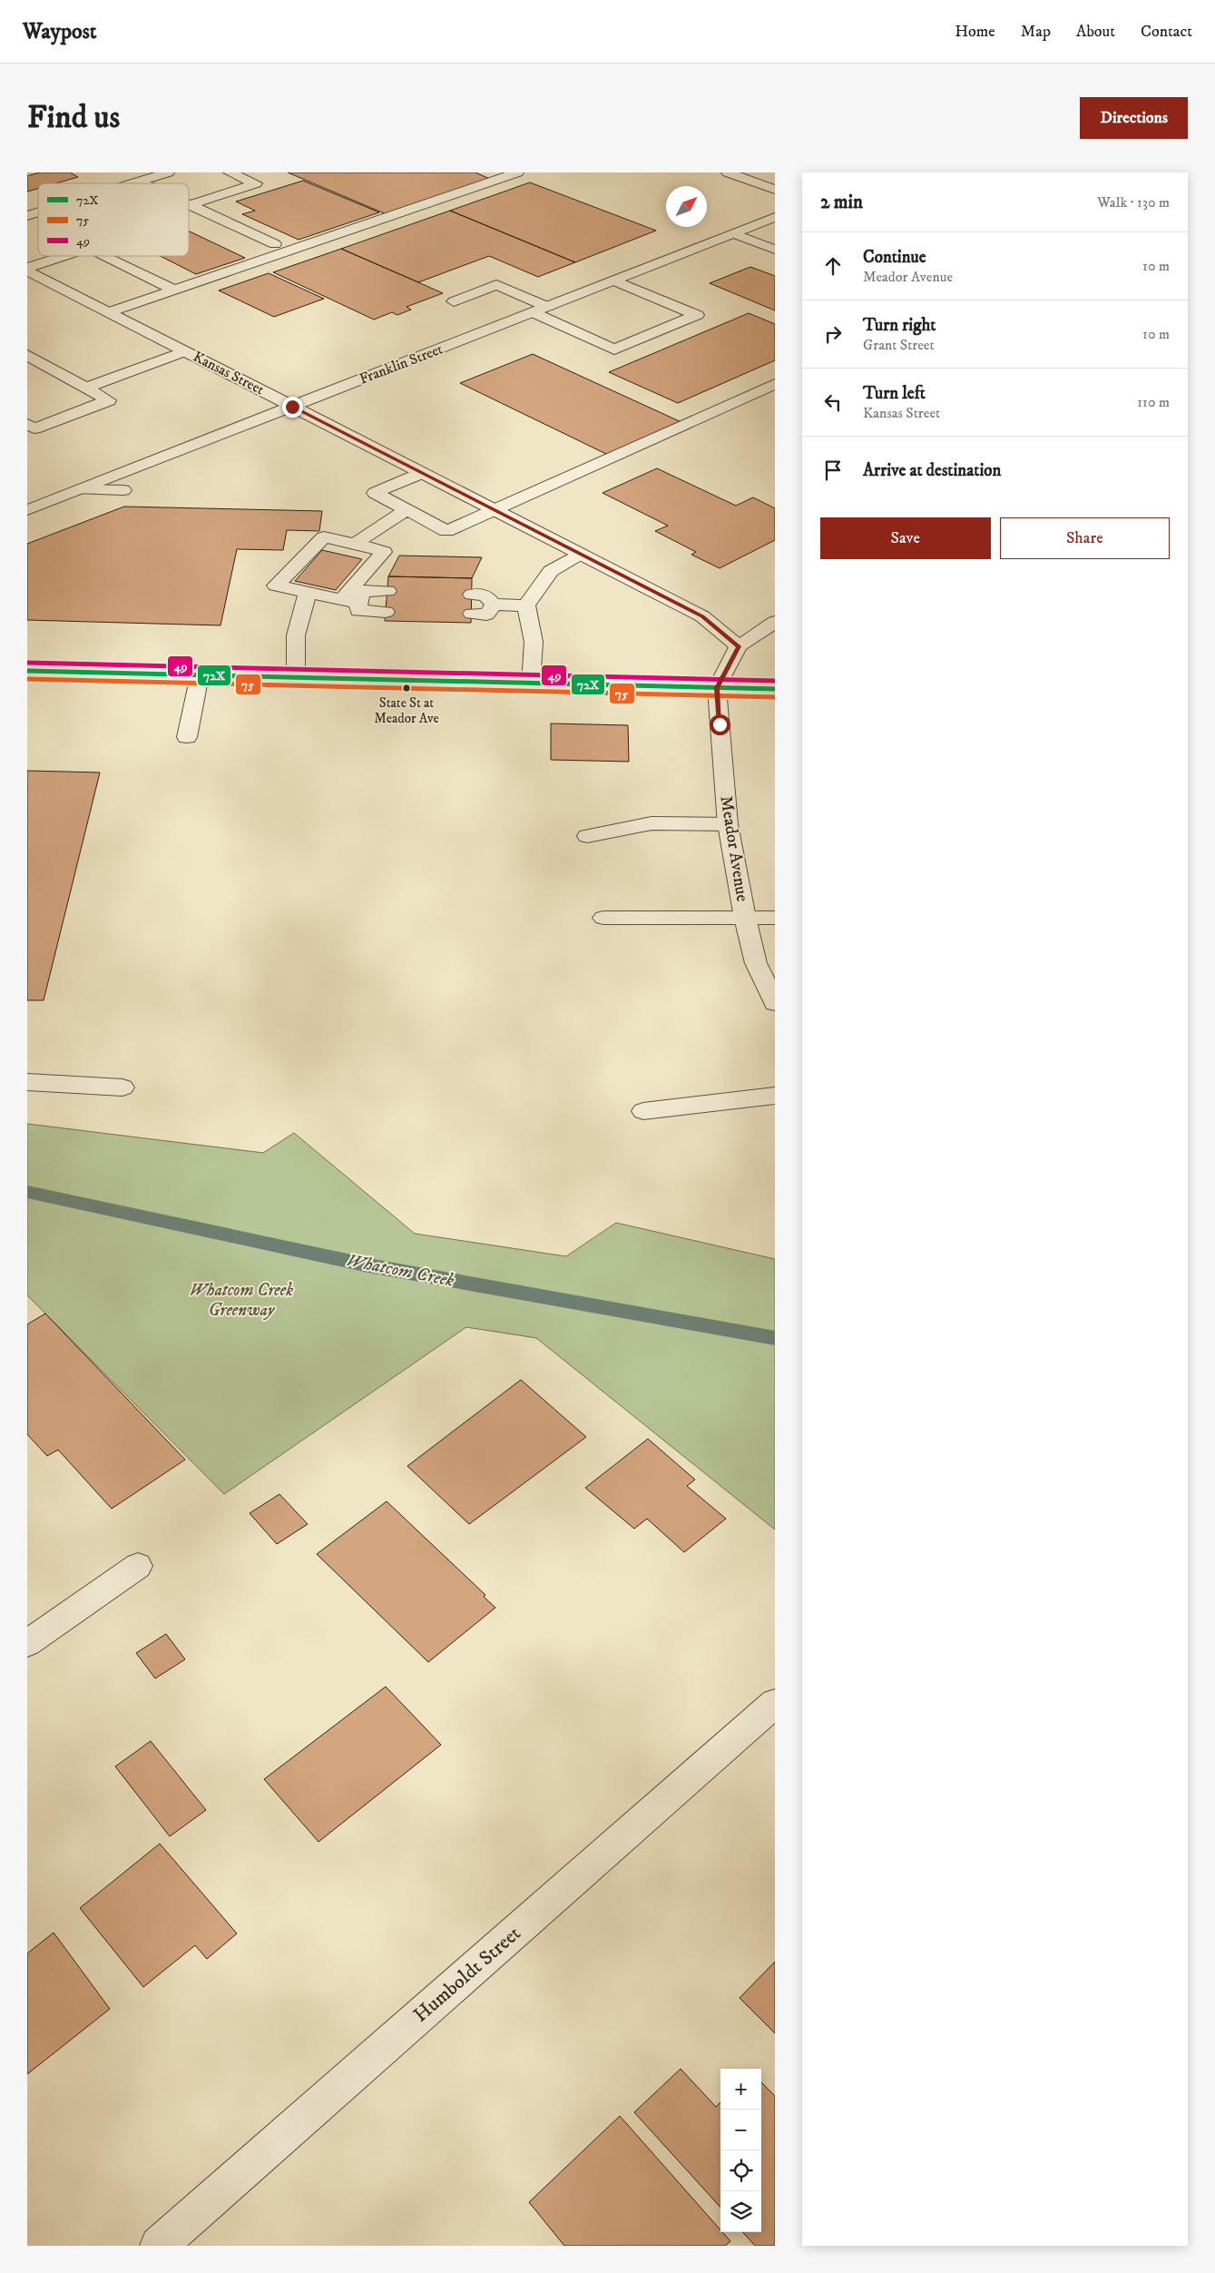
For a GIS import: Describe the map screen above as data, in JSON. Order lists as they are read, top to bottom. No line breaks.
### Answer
{"streets":{"street":["Franklin Street","Kansas Street","Meador Avenue","Humboldt Street"]},"crossings":[["Franklin Street","Kansas Street"]],"water":["Whatcom Creek"],"parks":["Whatcom Creek Greenway"],"places":["State St at Meador Ave"],"lines":["transit line 49","transit line 72X","transit line 75"],"legend":["72X","75","49"],"north":"top right","page":{"header":"Waypost","nav":["Home","Map","About","Contact"],"buttons":["Directions",["Save","Share"]],"title":"Find us","heading":["2 min","Walk · 130 m"],"list":[["Continue","Meador Avenue","10 m"],["Turn right","Grant Street","10 m"],["Turn left","Kansas Street","110 m"],"Arrive at destination"],"map_buttons":["+","−"]}}
